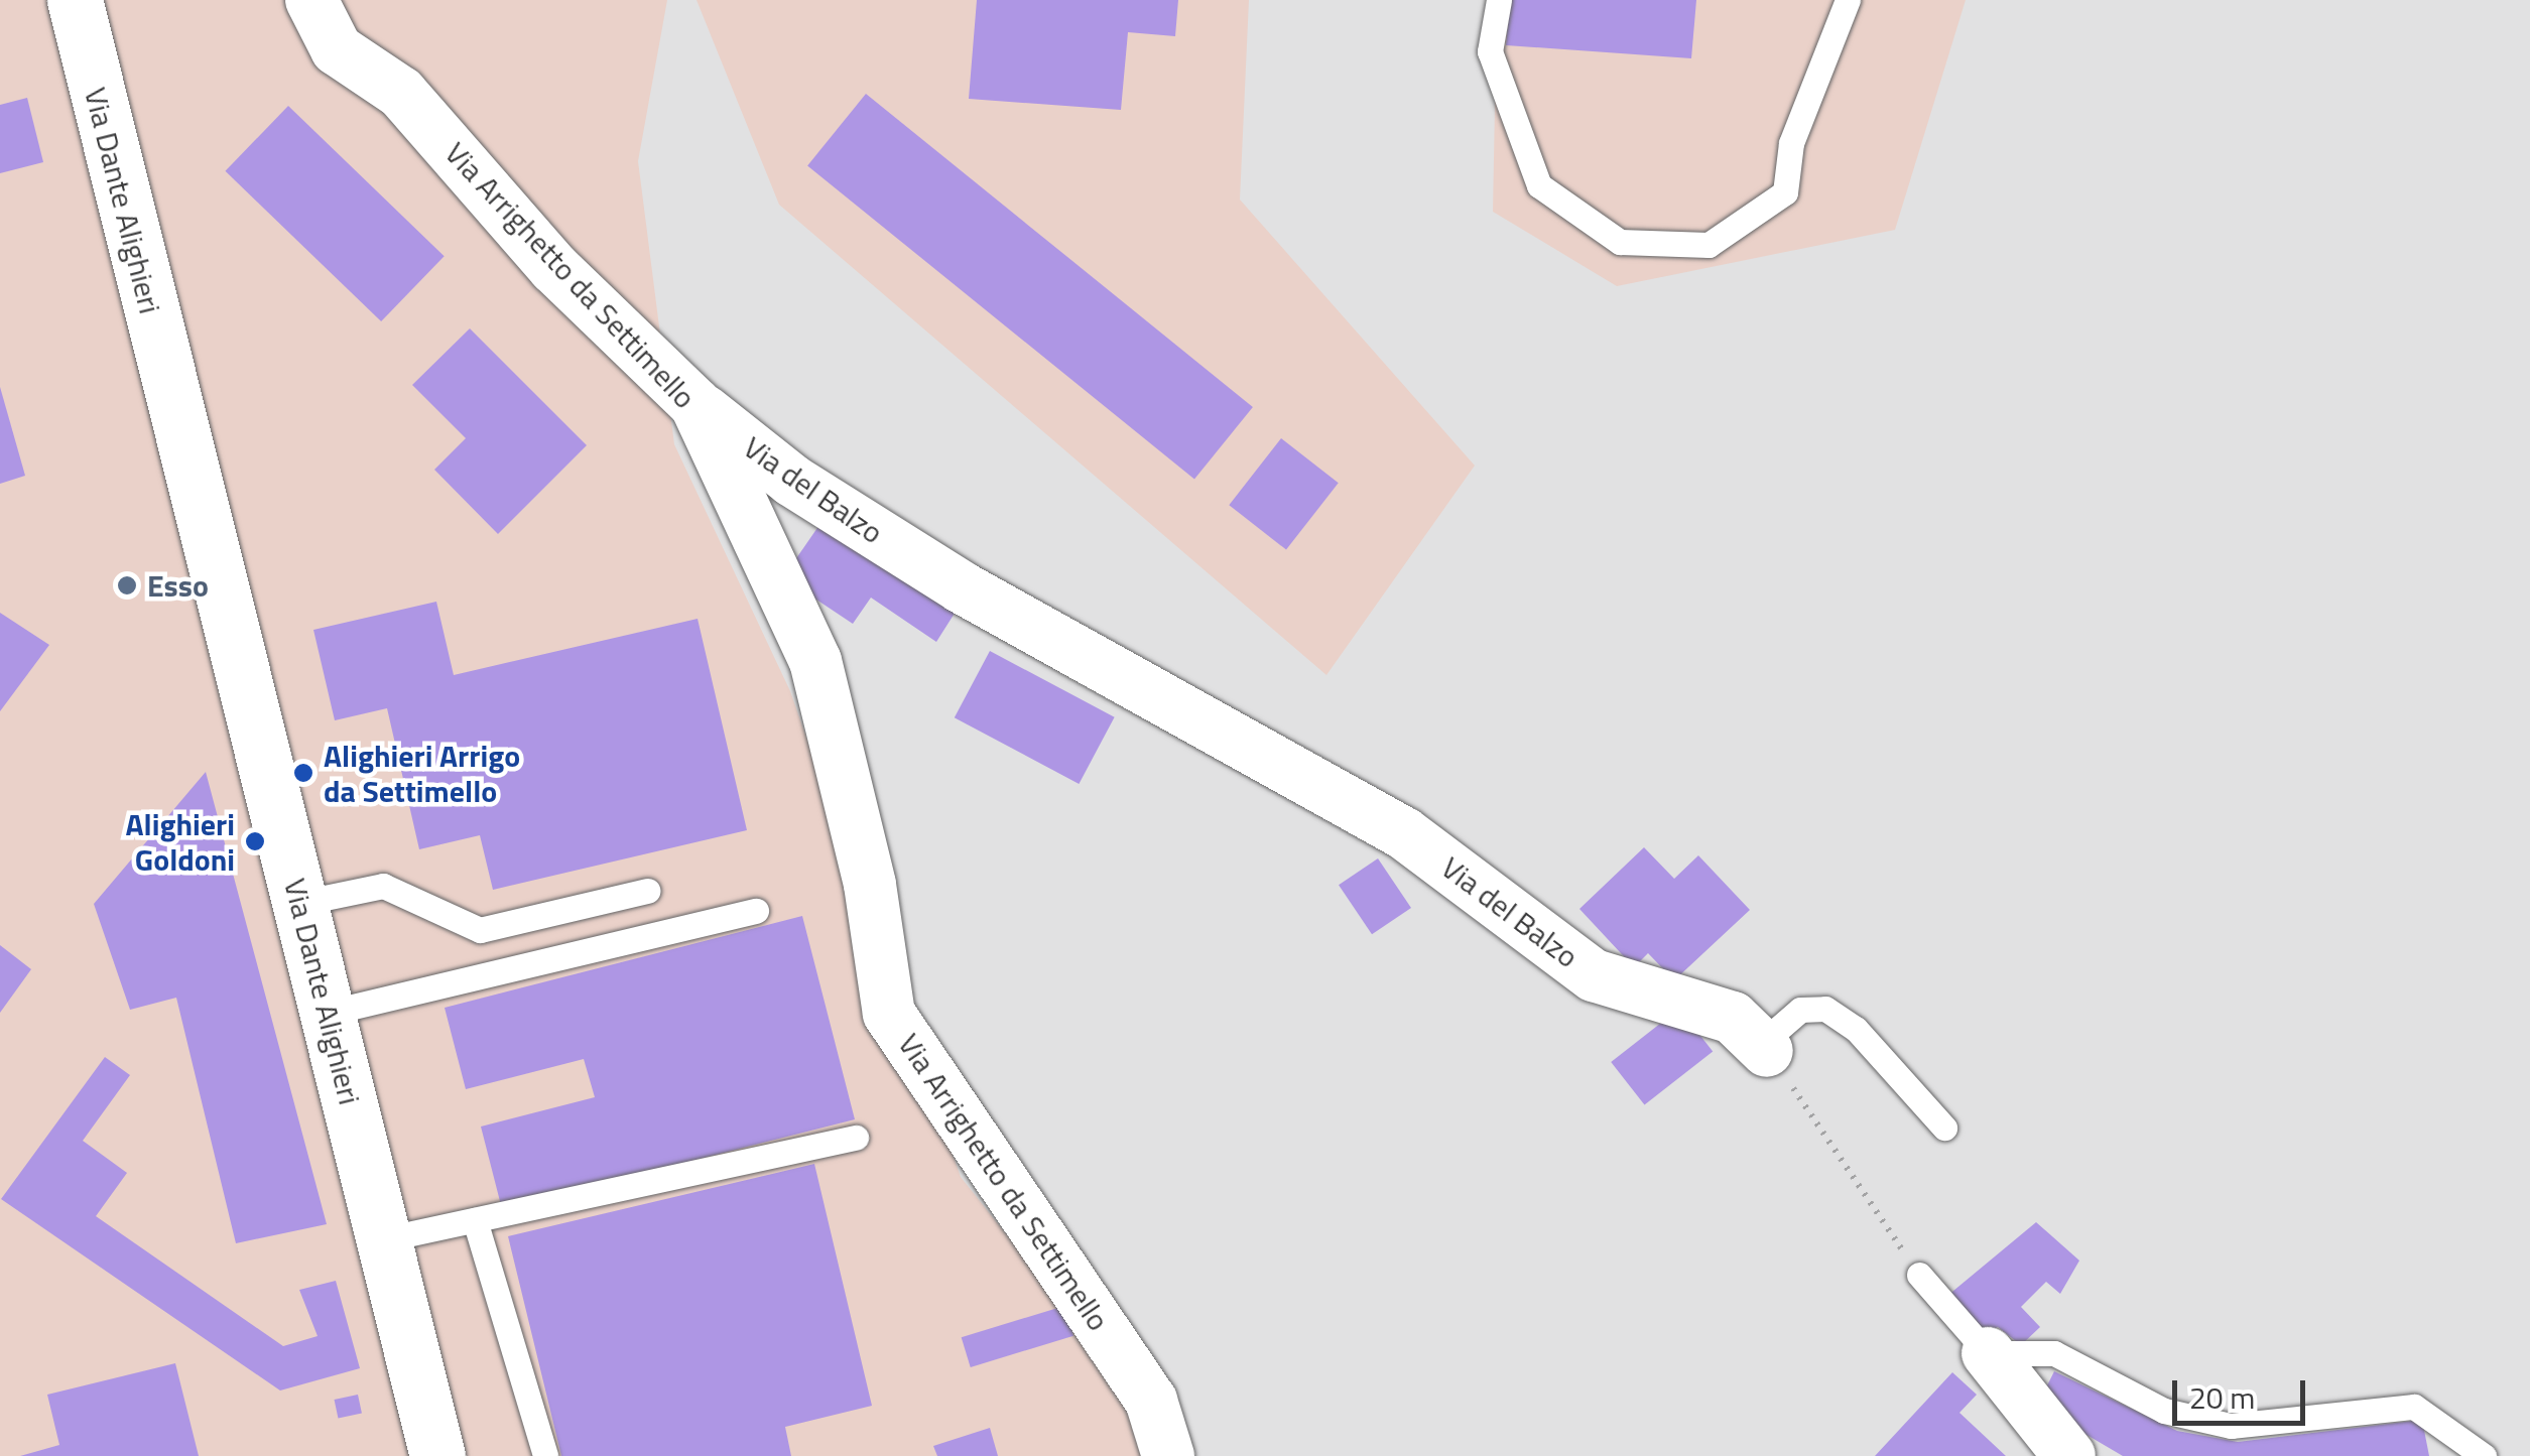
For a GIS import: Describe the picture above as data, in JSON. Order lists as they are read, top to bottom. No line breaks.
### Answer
{"streets":{"main road":["Via Dante Alighieri"],"street":["Via Arrighetto da Settimello","Via del Balzo"]},"crossings":[["Via Arrighetto da Settimello","Via del Balzo"]],"places":["Esso","Alighieri Arrigo da Settimello","Alighieri Goldoni"],"scale_bar":"20 m"}
